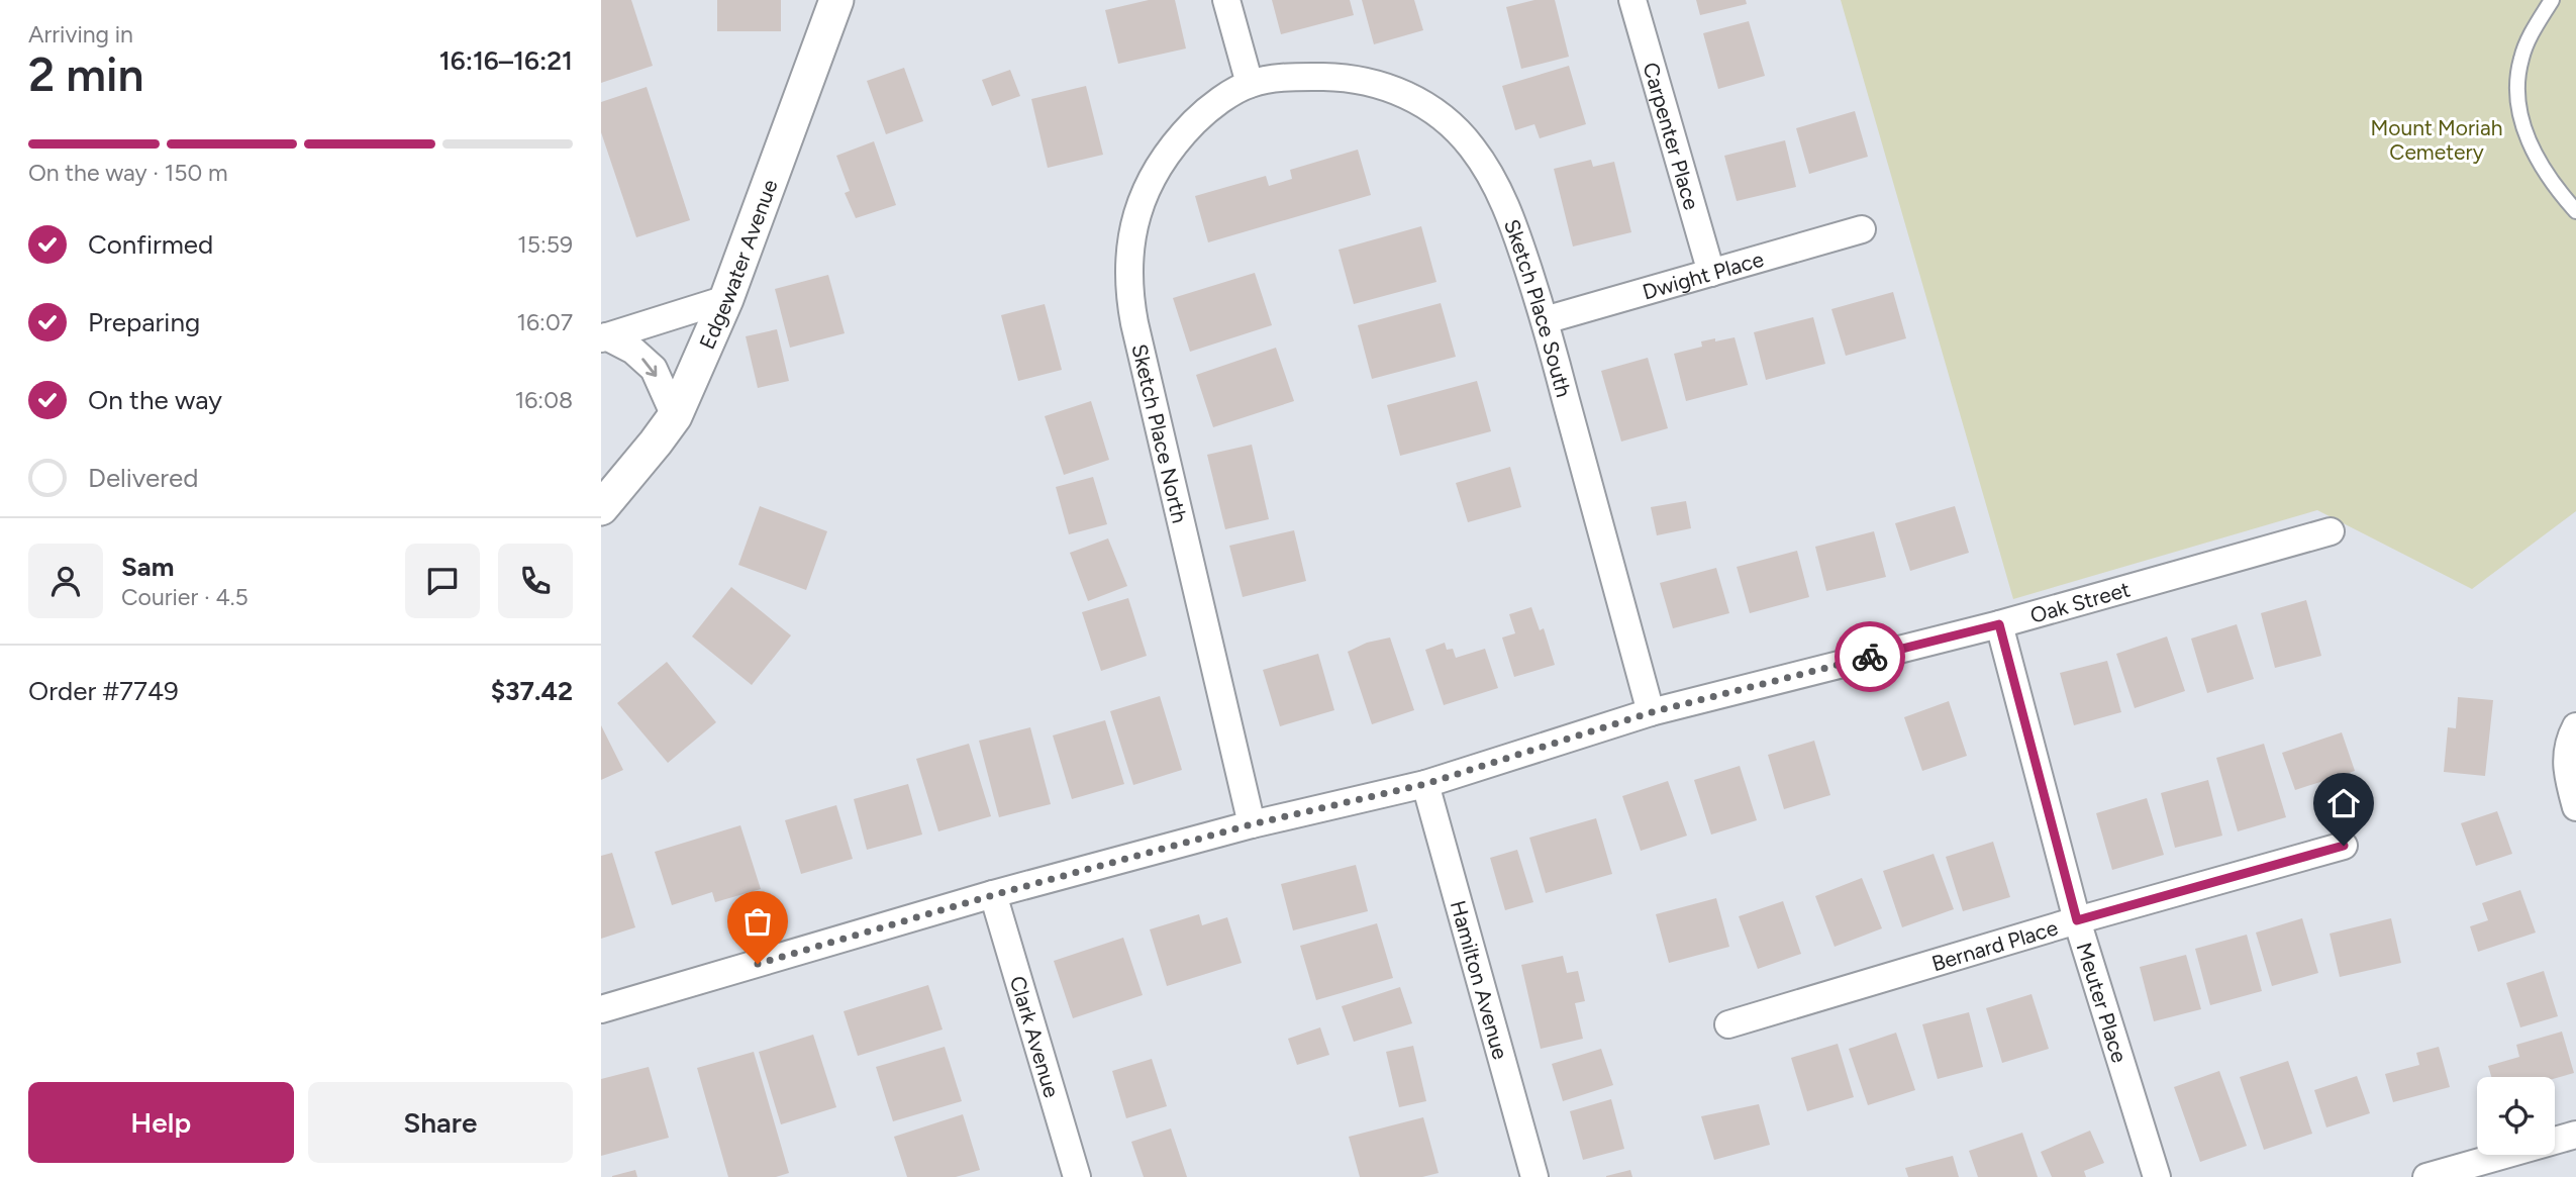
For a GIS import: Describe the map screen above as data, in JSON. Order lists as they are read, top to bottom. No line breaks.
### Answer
{"streets":{"street":["Carpenter Place","Edgewater Avenue","Dwight Place","Sketch Place South","Sketch Place North","Oak Street","Bernard Place","Hamilton Avenue","Meuter Place","Clark Avenue"]},"crossings":[["Carpenter Place","Dwight Place"],["Dwight Place","Sketch Place South"],["Sketch Place South","Sketch Place North"],["Sketch Place South","Oak Street"],["Sketch Place North","Oak Street"],["Oak Street","Hamilton Avenue"],["Oak Street","Meuter Place"],["Oak Street","Clark Avenue"],["Bernard Place","Meuter Place"]],"parks":["Mount Moriah Cemetery"],"page":{"heading":["2 min","Arriving in","16:16–16:21"],"panel":["Sam","Courier · 4.5","Order #7749","$37.42"],"bar":"On the way · 150 m","list":[["Confirmed","15:59"],["Preparing","16:07"],["On the way","16:08"],"Delivered"],"buttons":["Help","Share"]}}
